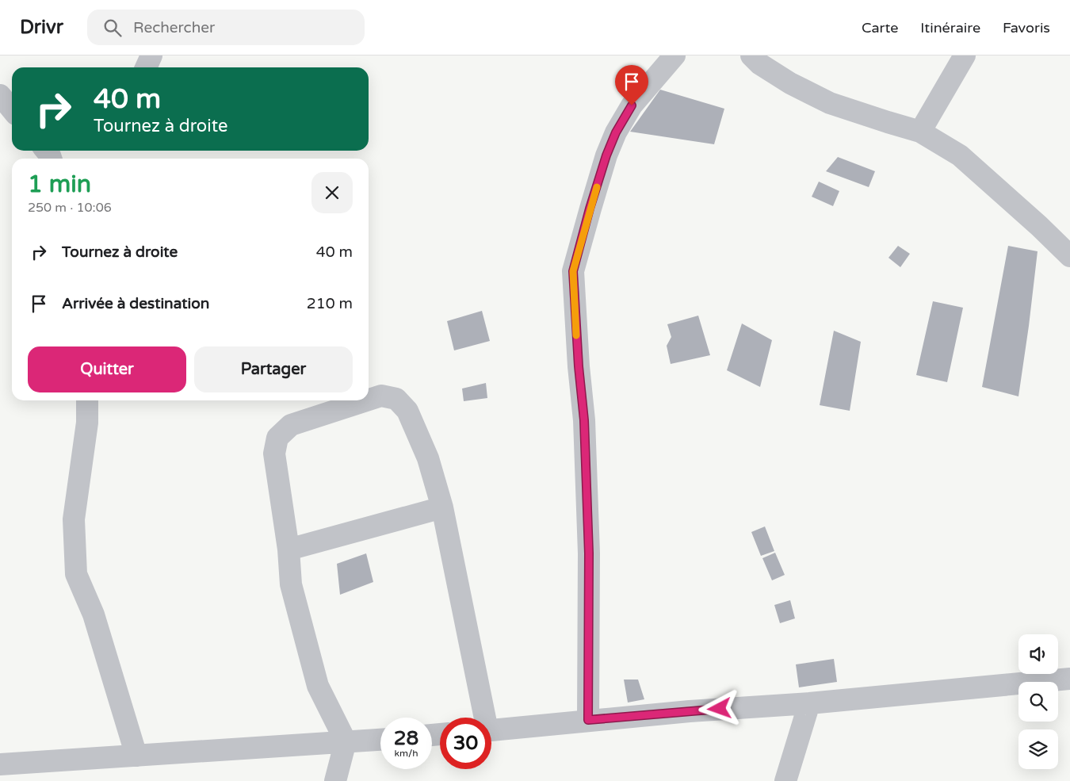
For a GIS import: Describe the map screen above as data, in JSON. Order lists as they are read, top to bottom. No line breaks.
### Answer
{"page":{"header":"Drivr","search":"Rechercher","nav":["Carte","Itinéraire","Favoris"],"turn":["40 m","Tournez à droite"],"heading":["1 min","250 m · 10:06"],"list":[{"name":"Tournez à droite","value":"40 m"},{"name":"Arrivée à destination","value":"210 m"}],"buttons":["Quitter","Partager"],"speed":"28 km/h","limit":"30"}}
